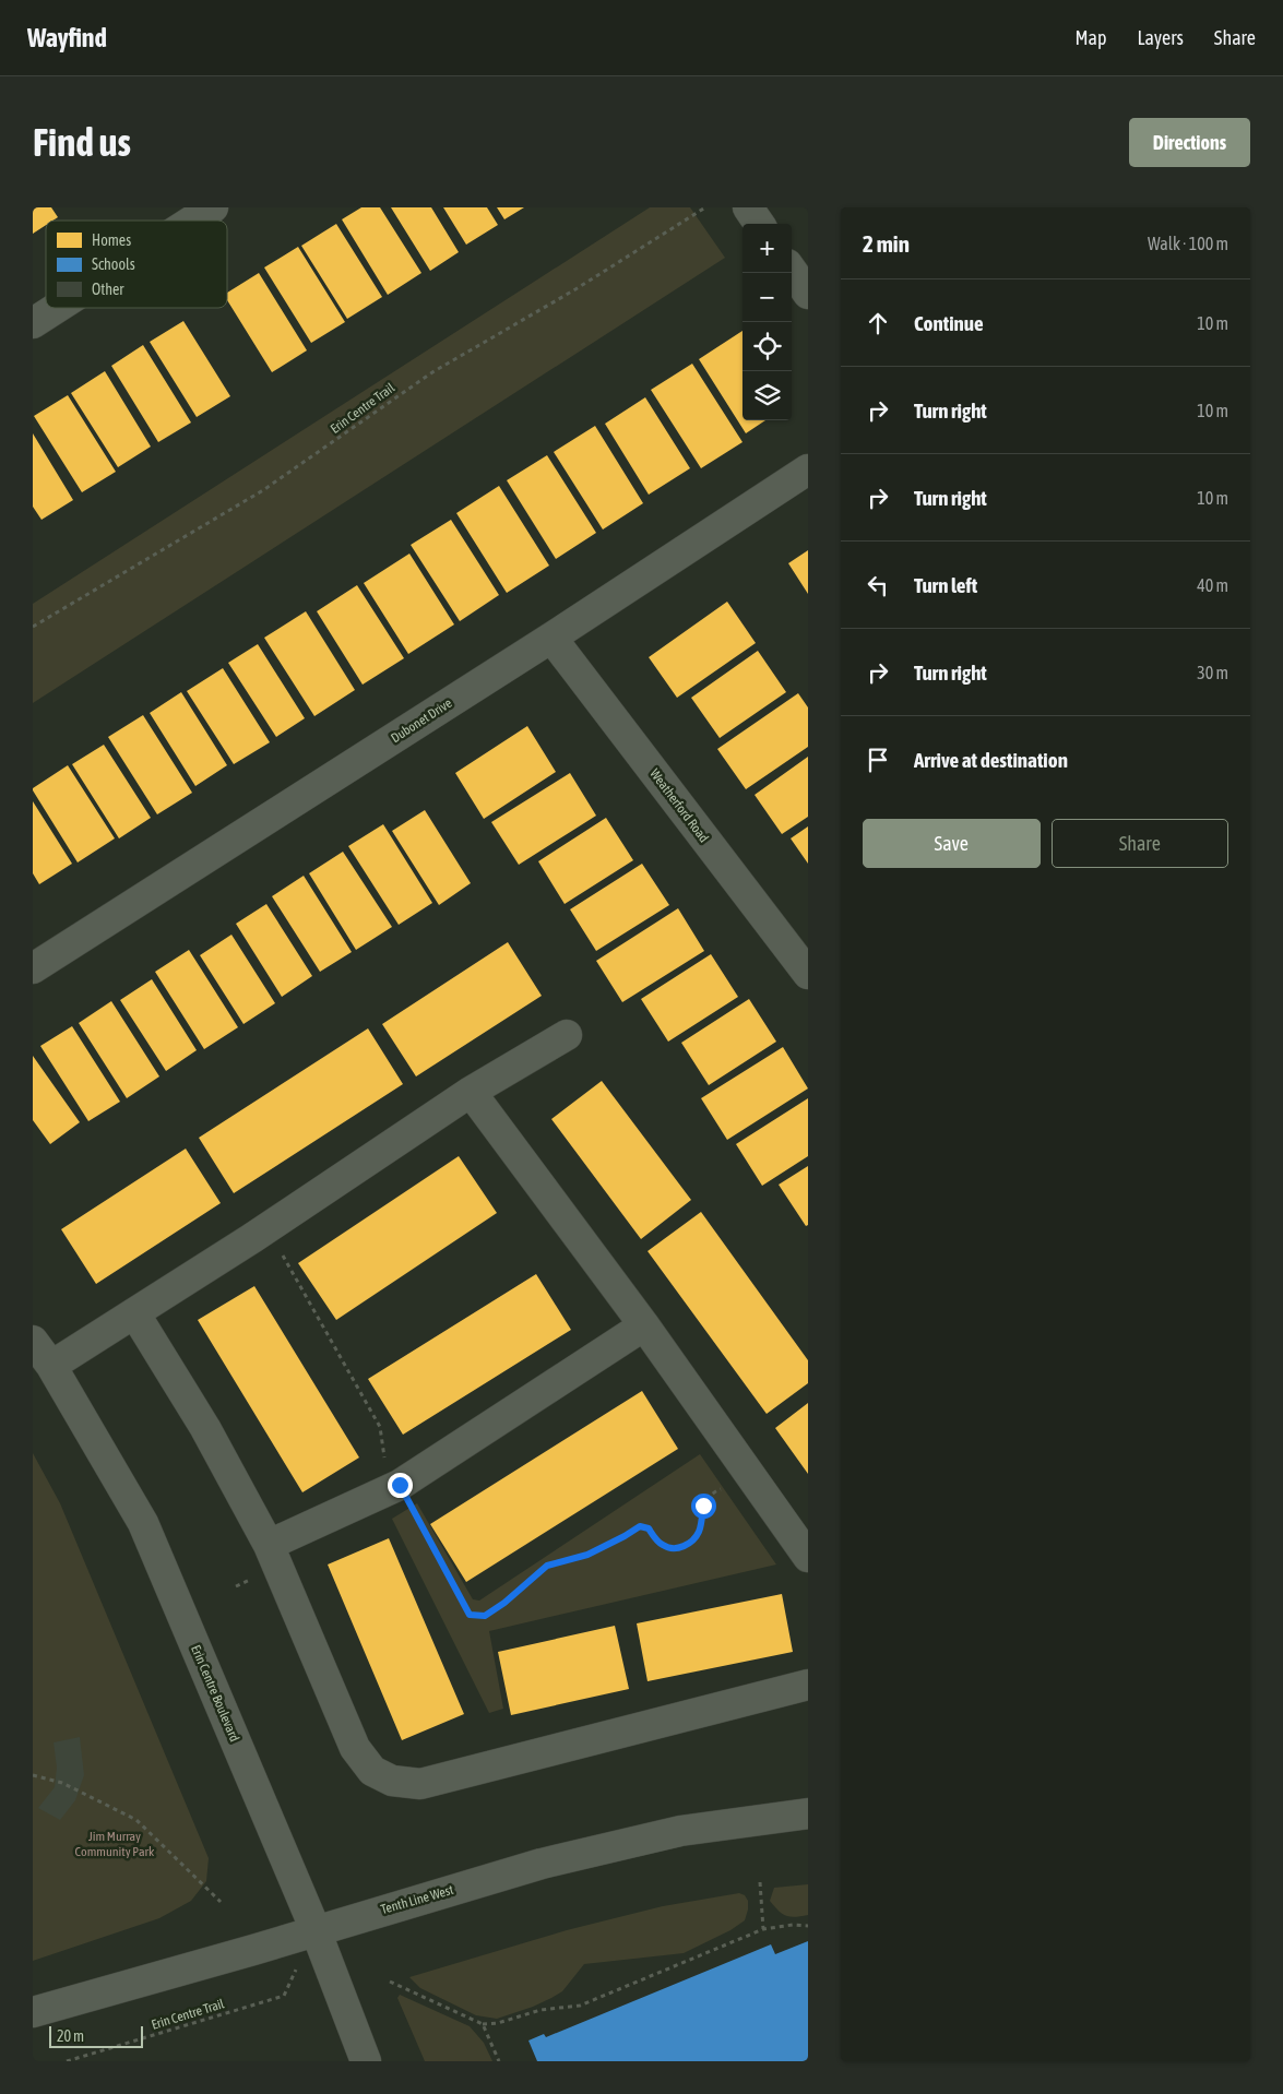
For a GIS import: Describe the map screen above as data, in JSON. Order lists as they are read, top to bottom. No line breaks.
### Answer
{"streets":{"street":["Dubonet Drive","Weatherford Road","Erin Centre Boulevard","Tenth Line West"],"path":["Erin Centre Trail"]},"crossings":[["Dubonet Drive","Weatherford Road"],["Erin Centre Boulevard","Tenth Line West"]],"parks":["Jim Murray Community Park"],"legend":["Homes","Schools","Other"],"scale_bar":"20 m","page":{"header":"Wayfind","nav":["Map","Layers","Share"],"buttons":["Directions",["Save","Share"]],"title":"Find us","heading":["2 min","Walk · 100 m"],"map_buttons":["+","−"],"list":[["Continue","10 m"],["Turn right","10 m"],["Turn right","10 m"],["Turn left","40 m"],["Turn right","30 m"],"Arrive at destination"],"scale":"20 m"}}
